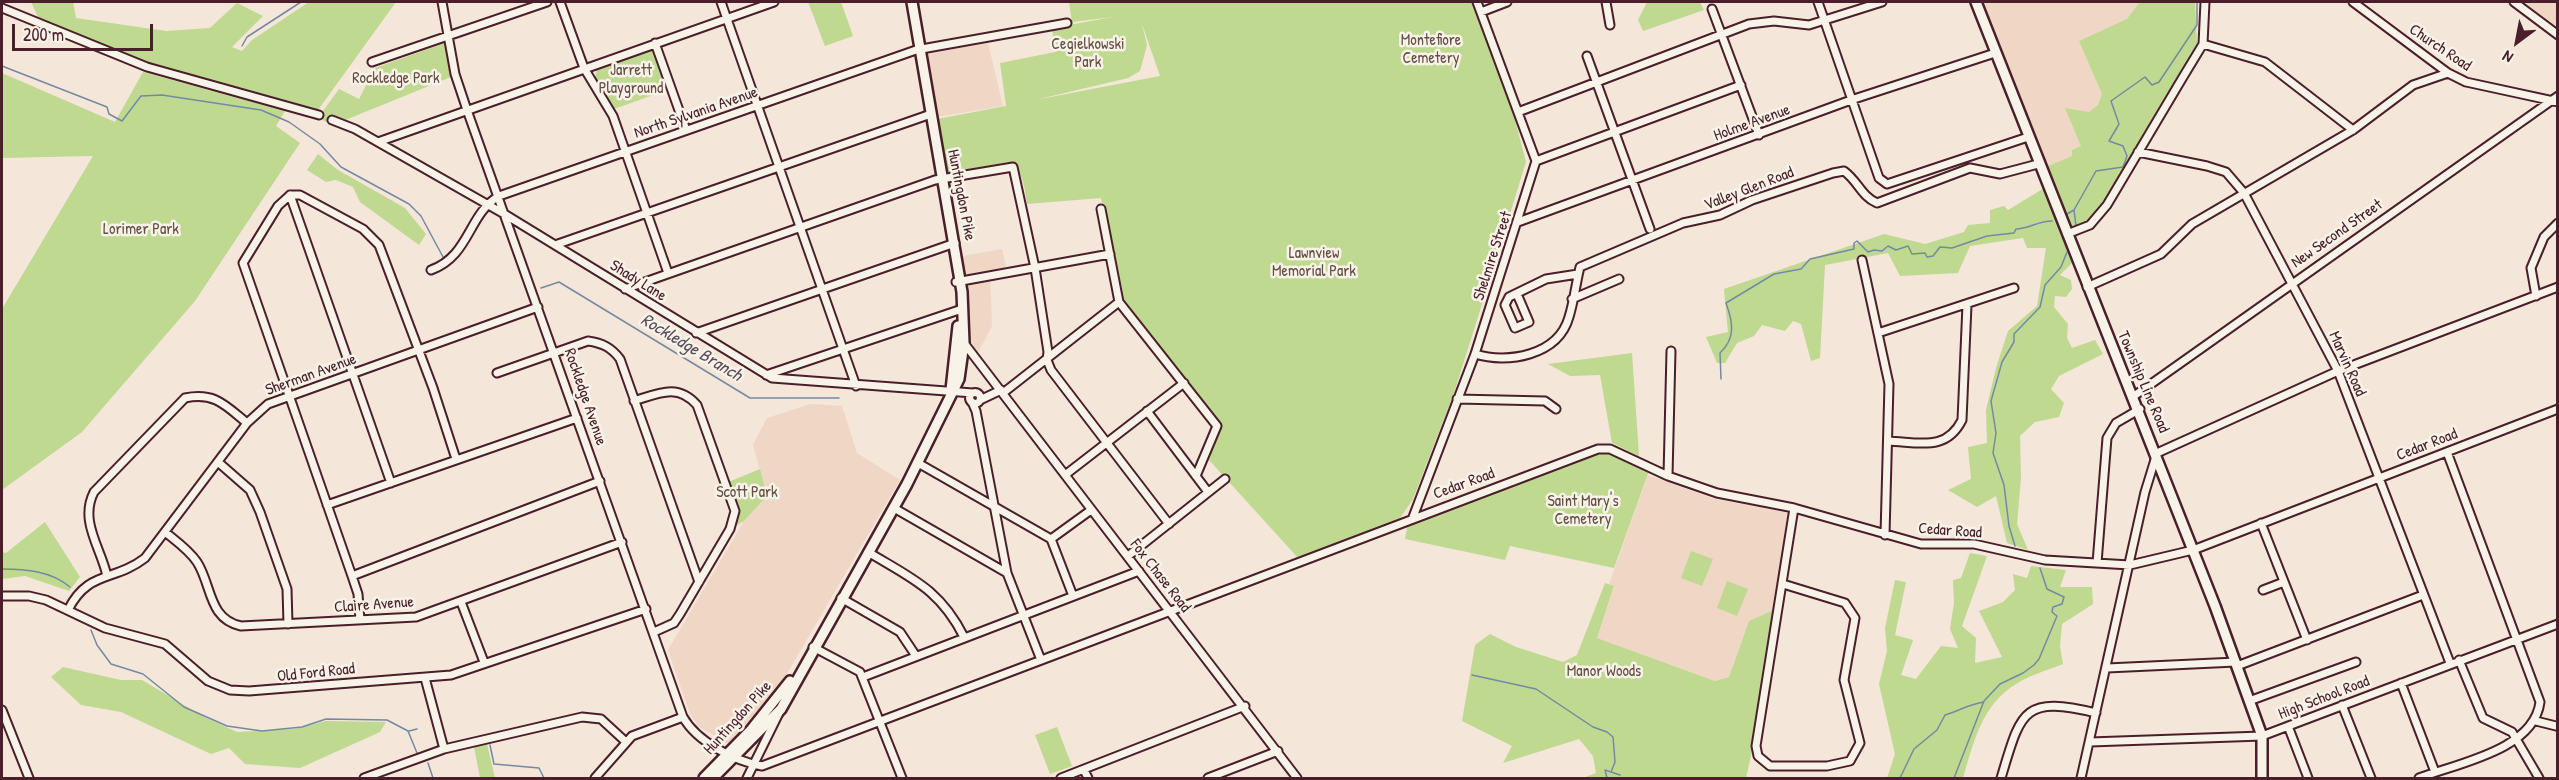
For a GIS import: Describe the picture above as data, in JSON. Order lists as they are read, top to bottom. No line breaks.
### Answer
{"streets":{"main road":["Huntingdon Pike","Township Line Road"],"street":["Church Road","North Sylvania Avenue","Holme Avenue","Valley Glen Road","New Second Street","Shelmire Street","Shady Lane","Marvin Road","Sherman Avenue","Rockledge Avenue","Cedar Road","Fox Chase Road","Claire Avenue","Old Ford Road","High School Road"]},"crossings":[["Church Road","New Second Street"],["North Sylvania Avenue","Huntingdon Pike"],["North Sylvania Avenue","Shady Lane"],["North Sylvania Avenue","Rockledge Avenue"],["Holme Avenue","Shelmire Street"],["Holme Avenue","Township Line Road"],["Valley Glen Road","Township Line Road"],["Huntingdon Pike","Shady Lane"],["Huntingdon Pike","Rockledge Avenue"],["Huntingdon Pike","Fox Chase Road"],["New Second Street","Marvin Road"],["New Second Street","Township Line Road"],["Shelmire Street","Cedar Road"],["Shady Lane","Rockledge Avenue"],["Marvin Road","Cedar Road"],["Marvin Road","High School Road"],["Sherman Avenue","Rockledge Avenue"],["Sherman Avenue","Claire Avenue"],["Sherman Avenue","Old Ford Road"],["Township Line Road","Cedar Road"],["Township Line Road","High School Road"],["Rockledge Avenue","Cedar Road"],["Rockledge Avenue","Claire Avenue"],["Rockledge Avenue","Old Ford Road"],["Cedar Road","Fox Chase Road"]],"water":["Rockledge Branch"],"parks":["Montefiore Cemetery","Cegielkowski Park","Jarrett Playground","Rockledge Park","Lorimer Park","Lawnview Memorial Park","Scott Park","Saint Mary's Cemetery","Manor Woods"],"scale_bar":"200 m","north":"bottom left"}
